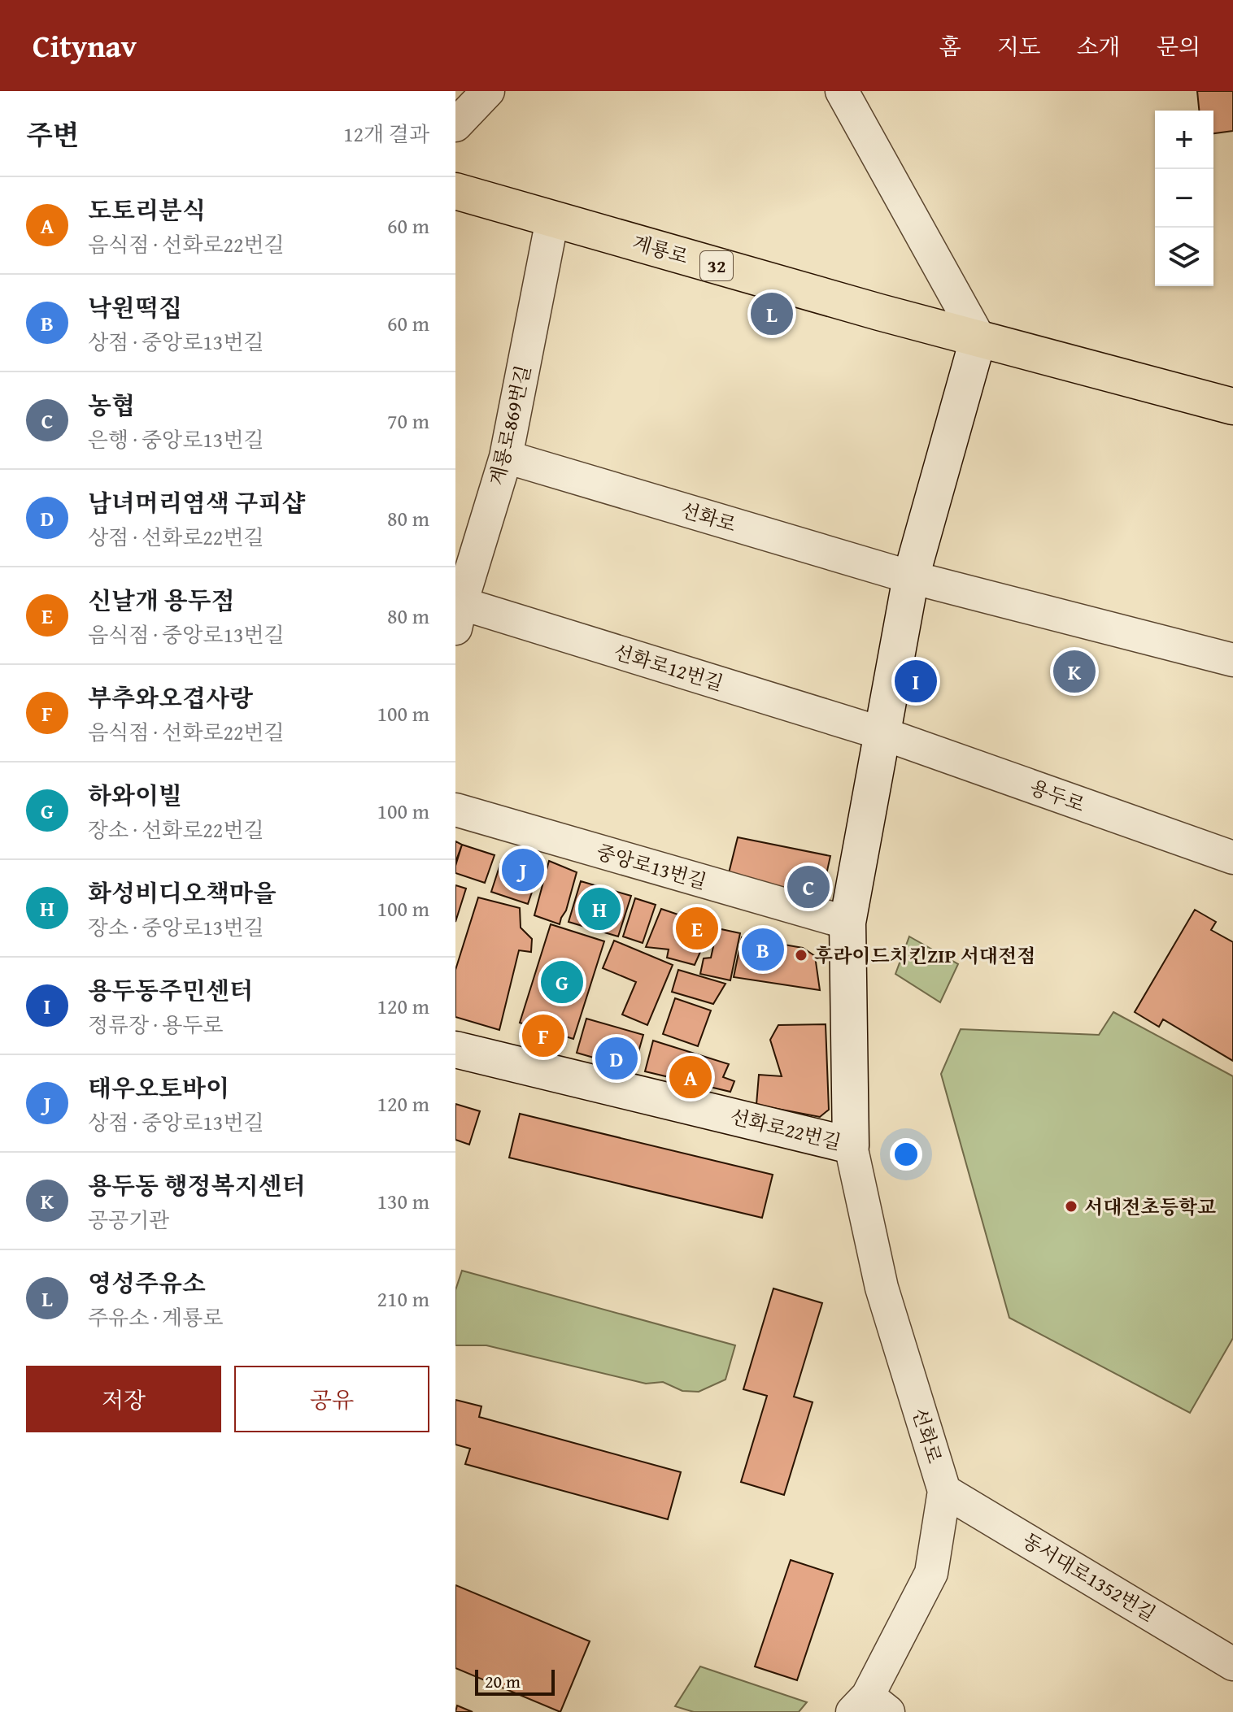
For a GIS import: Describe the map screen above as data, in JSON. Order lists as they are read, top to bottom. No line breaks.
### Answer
{"streets":{"main road":["계룡로","32","선화로22번길"],"street":["계룡로869번길","선화로","선화로12번길","용두로","중앙로13번길","동서대로1352번길"]},"crossings":[["계룡로","계룡로869번길"],["계룡로869번길","선화로"],["계룡로869번길","선화로12번길"],["선화로","선화로22번길"],["선화로","동서대로1352번길"],["선화로12번길","용두로"]],"places":["후라이드치킨ZIP 서대전점","서대전초등학교"],"scale_bar":"20 m","page":{"header":"Citynav","nav":["홈","지도","소개","문의"],"heading":["주변","12개 결과"],"map_buttons":["+","−"],"list":[{"mark":"A","name":"도토리분식","note":"음식점 · 선화로22번길","value":"60 m"},{"mark":"B","name":"낙원떡집","note":"상점 · 중앙로13번길","value":"60 m"},{"mark":"C","name":"농협","note":"은행 · 중앙로13번길","value":"70 m"},{"mark":"D","name":"남녀머리염색 구피샵","note":"상점 · 선화로22번길","value":"80 m"},{"mark":"E","name":"신날개 용두점","note":"음식점 · 중앙로13번길","value":"80 m"},{"mark":"F","name":"부추와오겹사랑","note":"음식점 · 선화로22번길","value":"100 m"},{"mark":"G","name":"하와이빌","note":"장소 · 선화로22번길","value":"100 m"},{"mark":"H","name":"화성비디오책마을","note":"장소 · 중앙로13번길","value":"100 m"},{"mark":"I","name":"용두동주민센터","note":"정류장 · 용두로","value":"120 m"},{"mark":"J","name":"태우오토바이","note":"상점 · 중앙로13번길","value":"120 m"},{"mark":"K","name":"용두동 행정복지센터","note":"공공기관","value":"130 m"},{"mark":"L","name":"영성주유소","note":"주유소 · 계룡로","value":"210 m"}],"pins":["L","K","I","J","C","H","E","B","G","F","D","A"],"buttons":["저장","공유"],"scale":"20 m"}}
